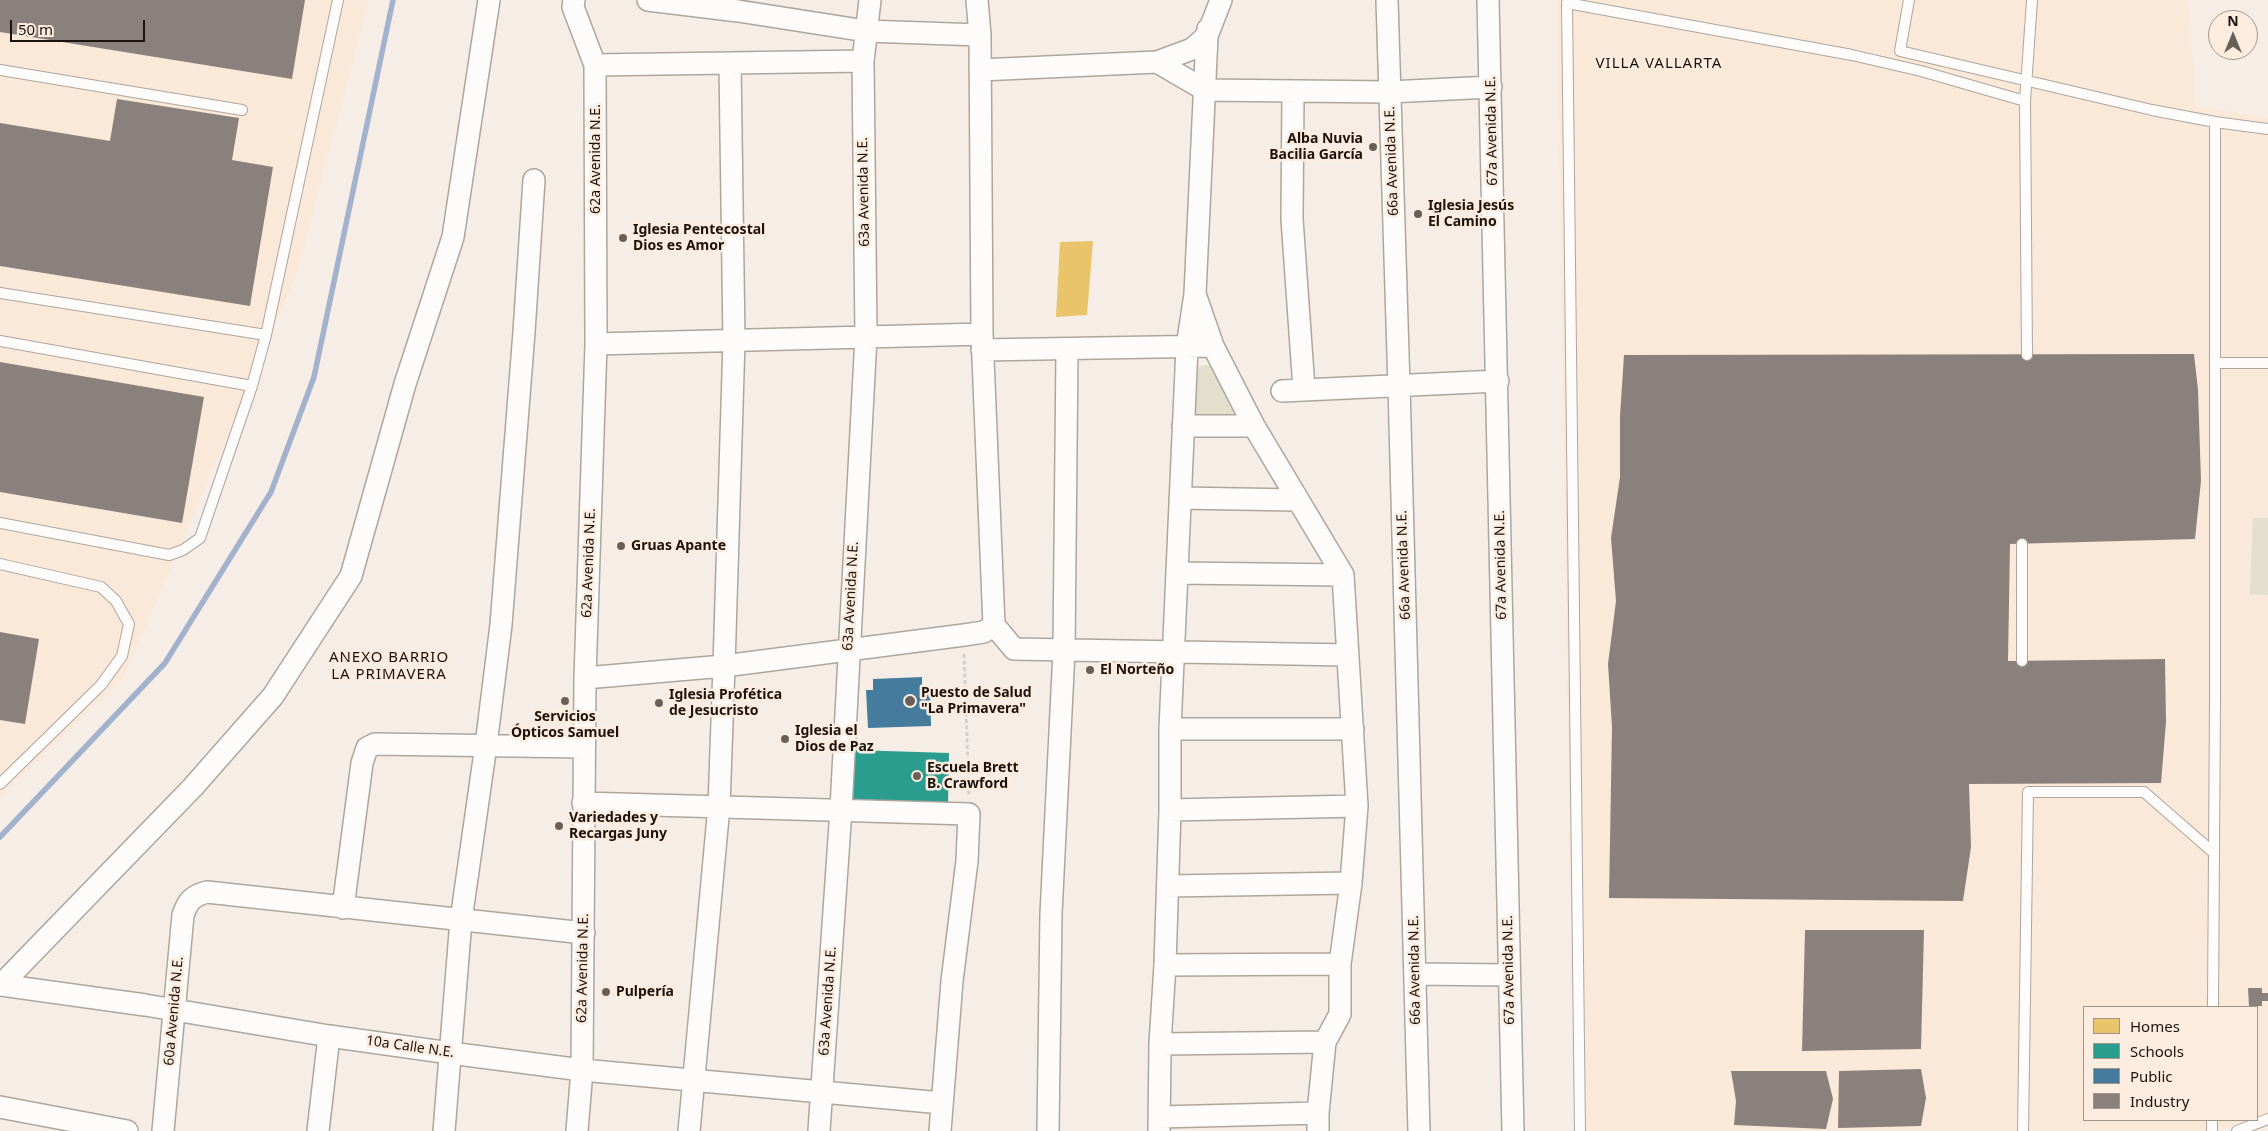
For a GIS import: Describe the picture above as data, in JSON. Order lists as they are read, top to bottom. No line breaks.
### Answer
{"streets":{"street":["67a Avenida N.E.","62a Avenida N.E.","66a Avenida N.E.","63a Avenida N.E.","60a Avenida N.E.","10a Calle N.E."]},"crossings":[["62a Avenida N.E.","10a Calle N.E."],["63a Avenida N.E.","10a Calle N.E."],["60a Avenida N.E.","10a Calle N.E."]],"districts":["VILLA VALLARTA","ANEXO BARRIO LA PRIMAVERA"],"places":["Alba Nuvia Bacilia García","Iglesia Jesús El Camino","Iglesia Pentecostal Dios es Amor","Gruas Apante","El Norteño","Servicios Ópticos Samuel","Puesto de Salud \"La Primavera\"","Iglesia Profética de Jesucristo","Iglesia el Dios de Paz","Escuela Brett B. Crawford","Variedades y Recargas Juny","Pulpería"],"legend":["Homes","Schools","Public","Industry"],"scale_bar":"50 m","north":"top"}
